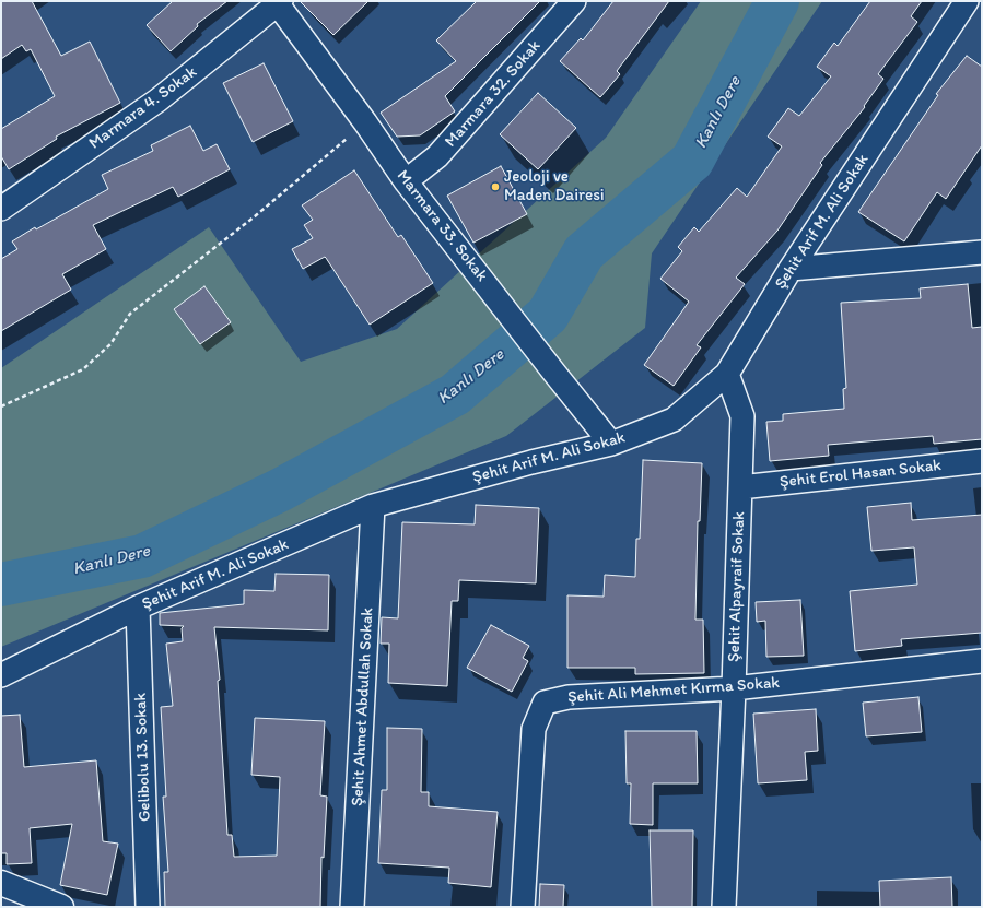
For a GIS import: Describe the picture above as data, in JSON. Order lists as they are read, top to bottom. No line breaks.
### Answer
{"streets":{"street":["Marmara 32. Sokak","Marmara 4. Sokak","Şehit Arif M. Ali Sokak","Marmara 33. Sokak","Şehit Erol Hasan Sokak","Şehit Alpayraif Sokak","Şehit Ali Mehmet Kırma Sokak","Şehit Ahmet Abdullah Sokak","Gelibolu 13. Sokak"]},"crossings":[["Marmara 32. Sokak","Marmara 33. Sokak"],["Marmara 4. Sokak","Marmara 33. Sokak"],["Şehit Arif M. Ali Sokak","Marmara 33. Sokak"],["Şehit Arif M. Ali Sokak","Şehit Alpayraif Sokak"],["Şehit Arif M. Ali Sokak","Şehit Ahmet Abdullah Sokak"],["Şehit Arif M. Ali Sokak","Gelibolu 13. Sokak"],["Şehit Erol Hasan Sokak","Şehit Alpayraif Sokak"],["Şehit Alpayraif Sokak","Şehit Ali Mehmet Kırma Sokak"]],"water":["Kanlı Dere"],"places":["Jeoloji ve Maden Dairesi"]}
